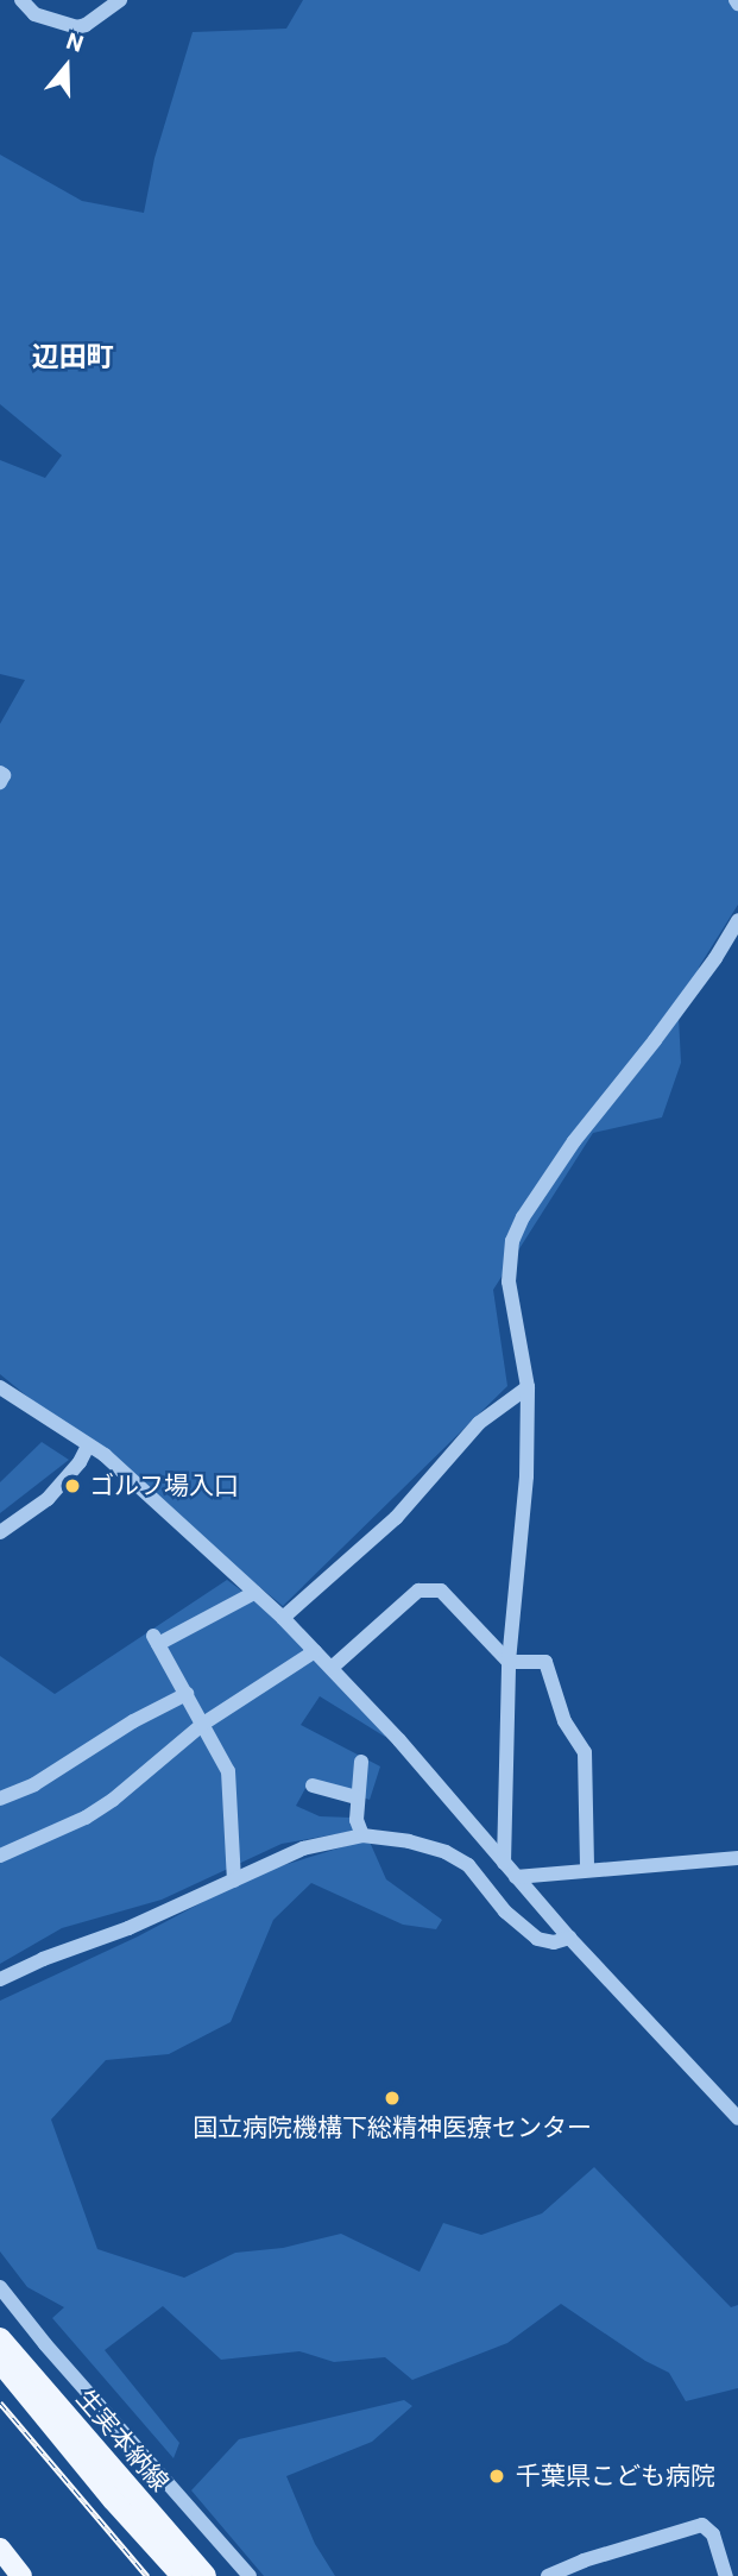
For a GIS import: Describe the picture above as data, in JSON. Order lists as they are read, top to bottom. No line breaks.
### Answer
{"streets":{"main road":["生実本納線"]},"districts":["辺田町"],"places":["ゴルフ場入口","国立病院機構下総精神医療センター","千葉県こども病院"],"north":"top"}
